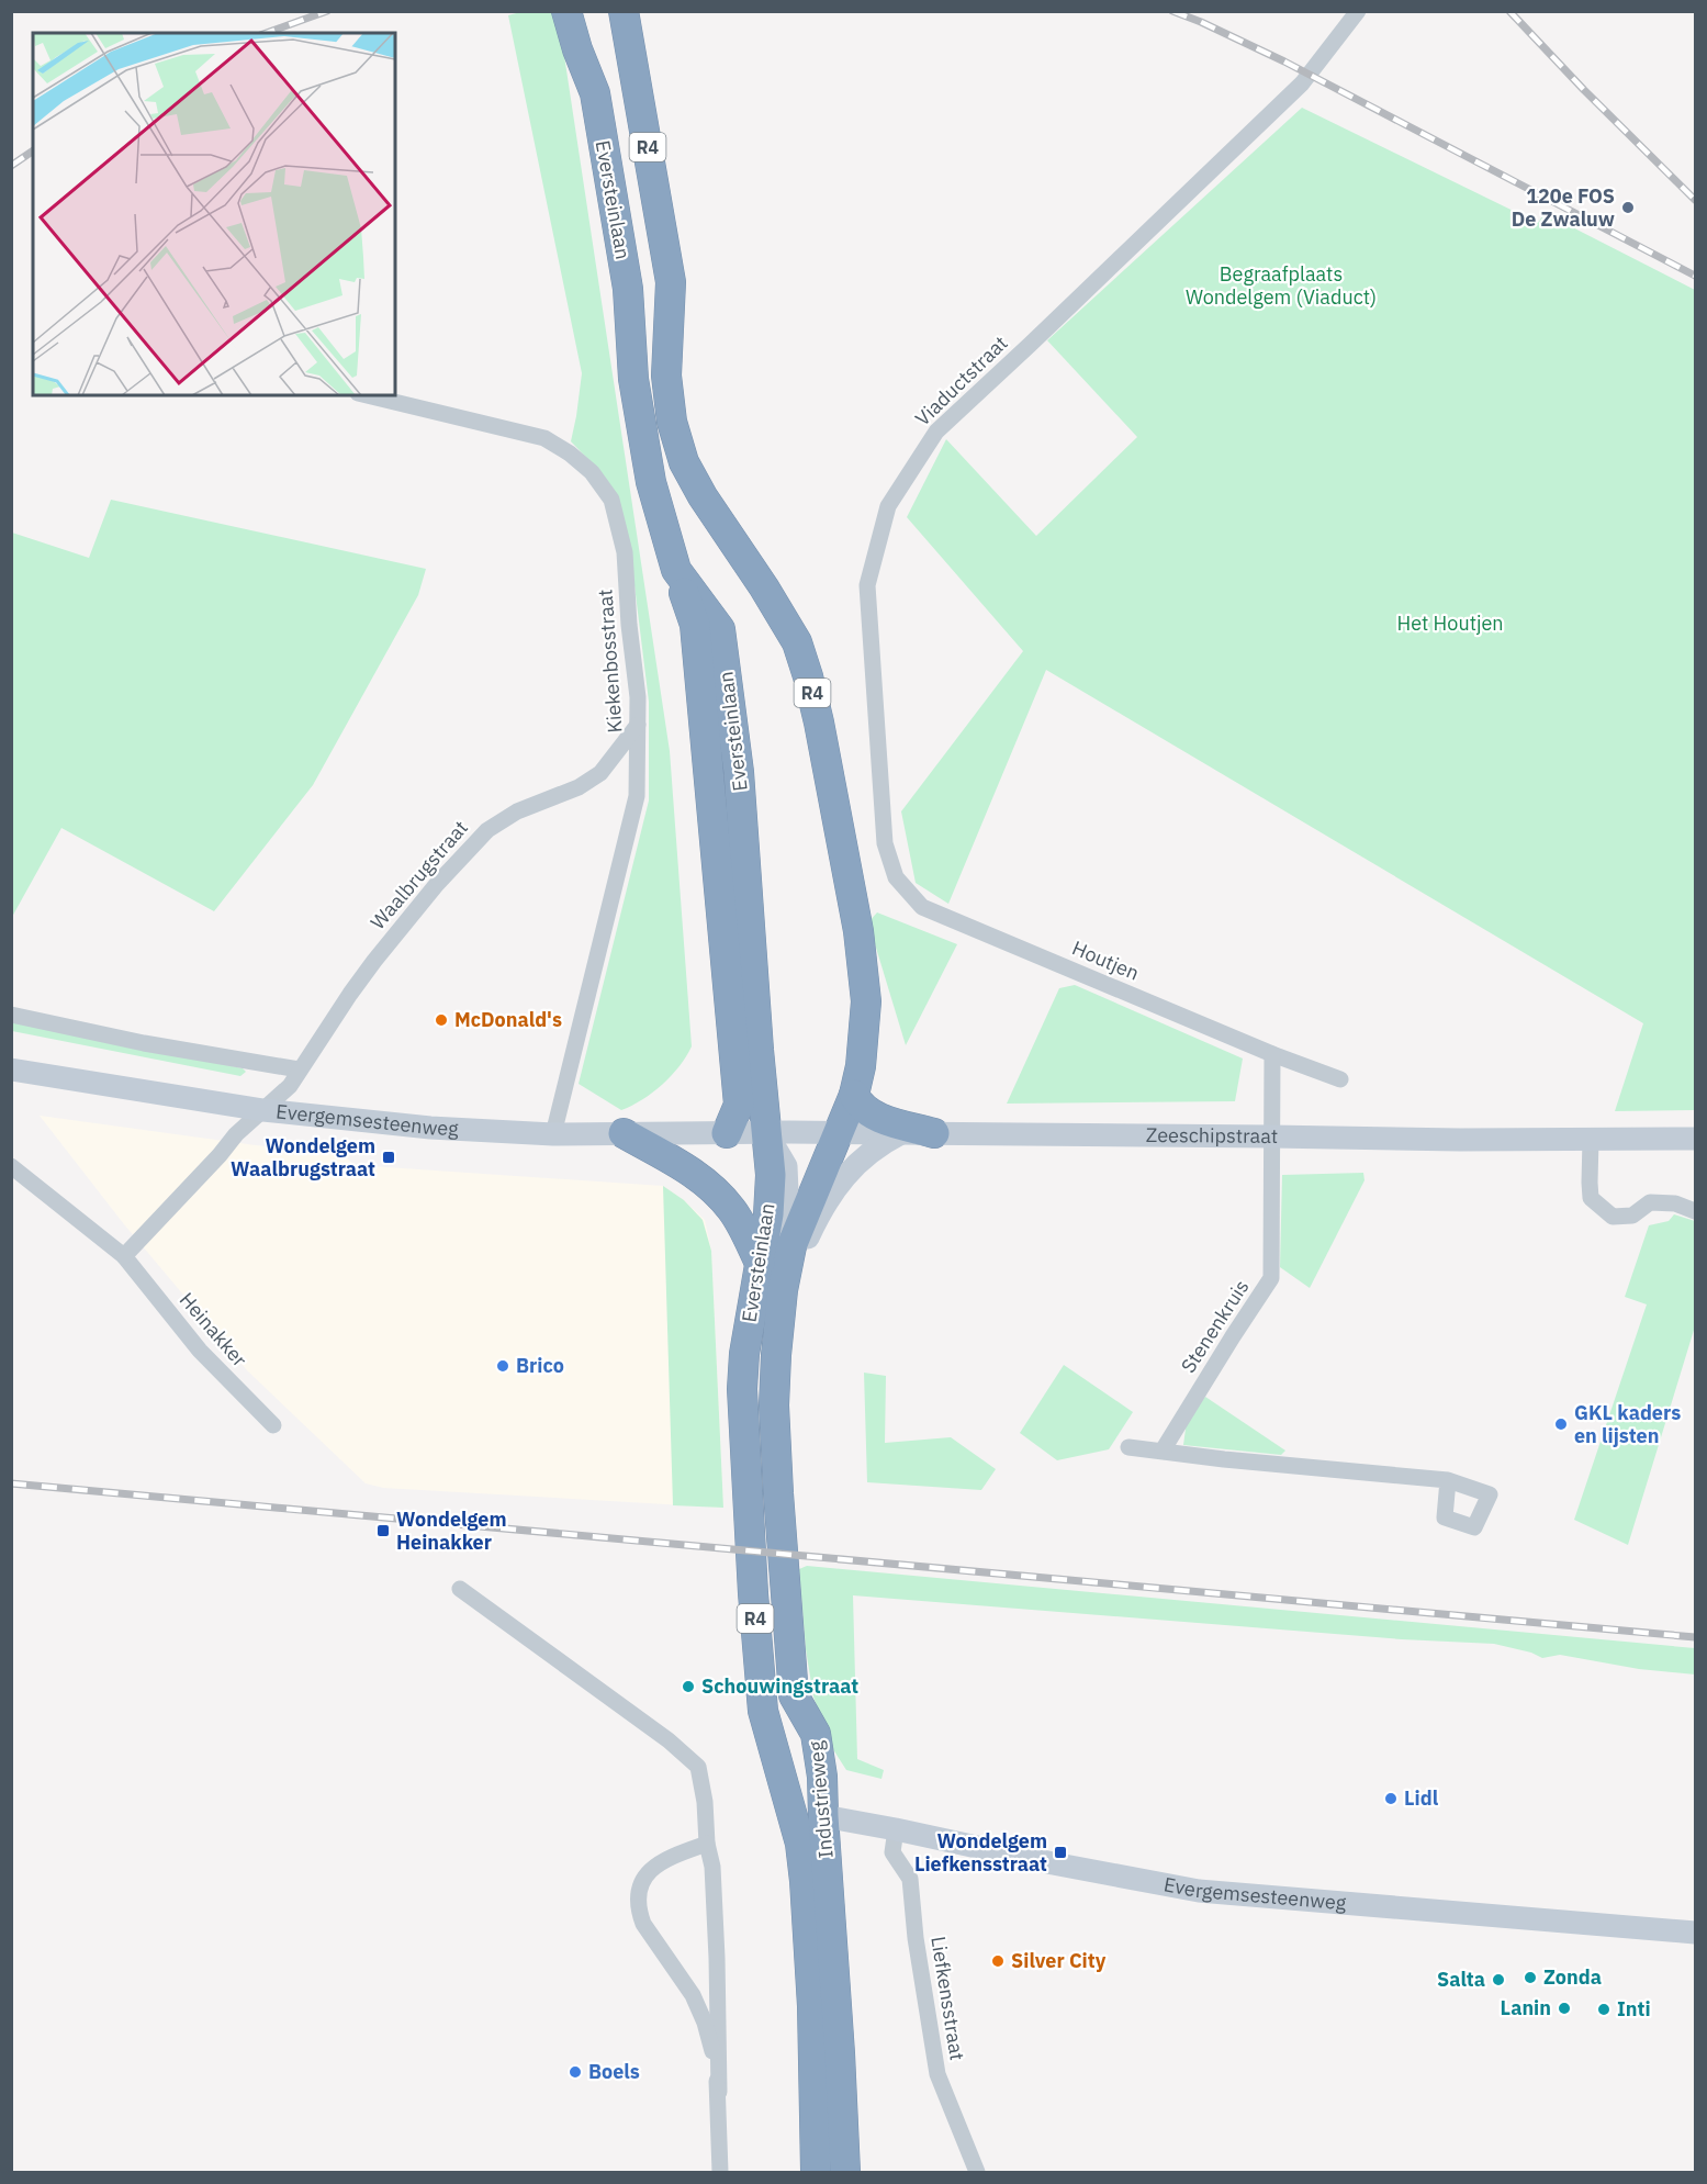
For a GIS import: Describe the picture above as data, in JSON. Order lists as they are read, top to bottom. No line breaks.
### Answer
{"streets":{"highway":["R4","Eversteinlaan","Industrieweg"],"main road":["Evergemsesteenweg","Zeeschipstraat"],"street":["Viaductstraat","Kiekenbosstraat","Waalbrugstraat","Houtjen","Stenenkruis","Heinakker","Liefkensstraat"]},"crossings":[["R4","Zeeschipstraat"],["R4","Industrieweg"],["Eversteinlaan","Zeeschipstraat"],["Eversteinlaan","Industrieweg"],["Viaductstraat","Houtjen"],["Kiekenbosstraat","Waalbrugstraat"],["Kiekenbosstraat","Evergemsesteenweg"],["Waalbrugstraat","Evergemsesteenweg"],["Evergemsesteenweg","Zeeschipstraat"],["Evergemsesteenweg","Industrieweg"],["Evergemsesteenweg","Liefkensstraat"],["Zeeschipstraat","Stenenkruis"]],"parks":["Begraafplaats Wondelgem (Viaduct)","Het Houtjen"],"places":{"other":["120e FOS De Zwaluw","McDonald's","Brico","GKL kaders en lijsten","Schouwingstraat","Lidl","Silver City","Zonda","Salta","Lanin","Inti","Boels"],"transit":["Wondelgem Waalbrugstraat","Wondelgem Heinakker","Wondelgem Liefkensstraat"]}}
